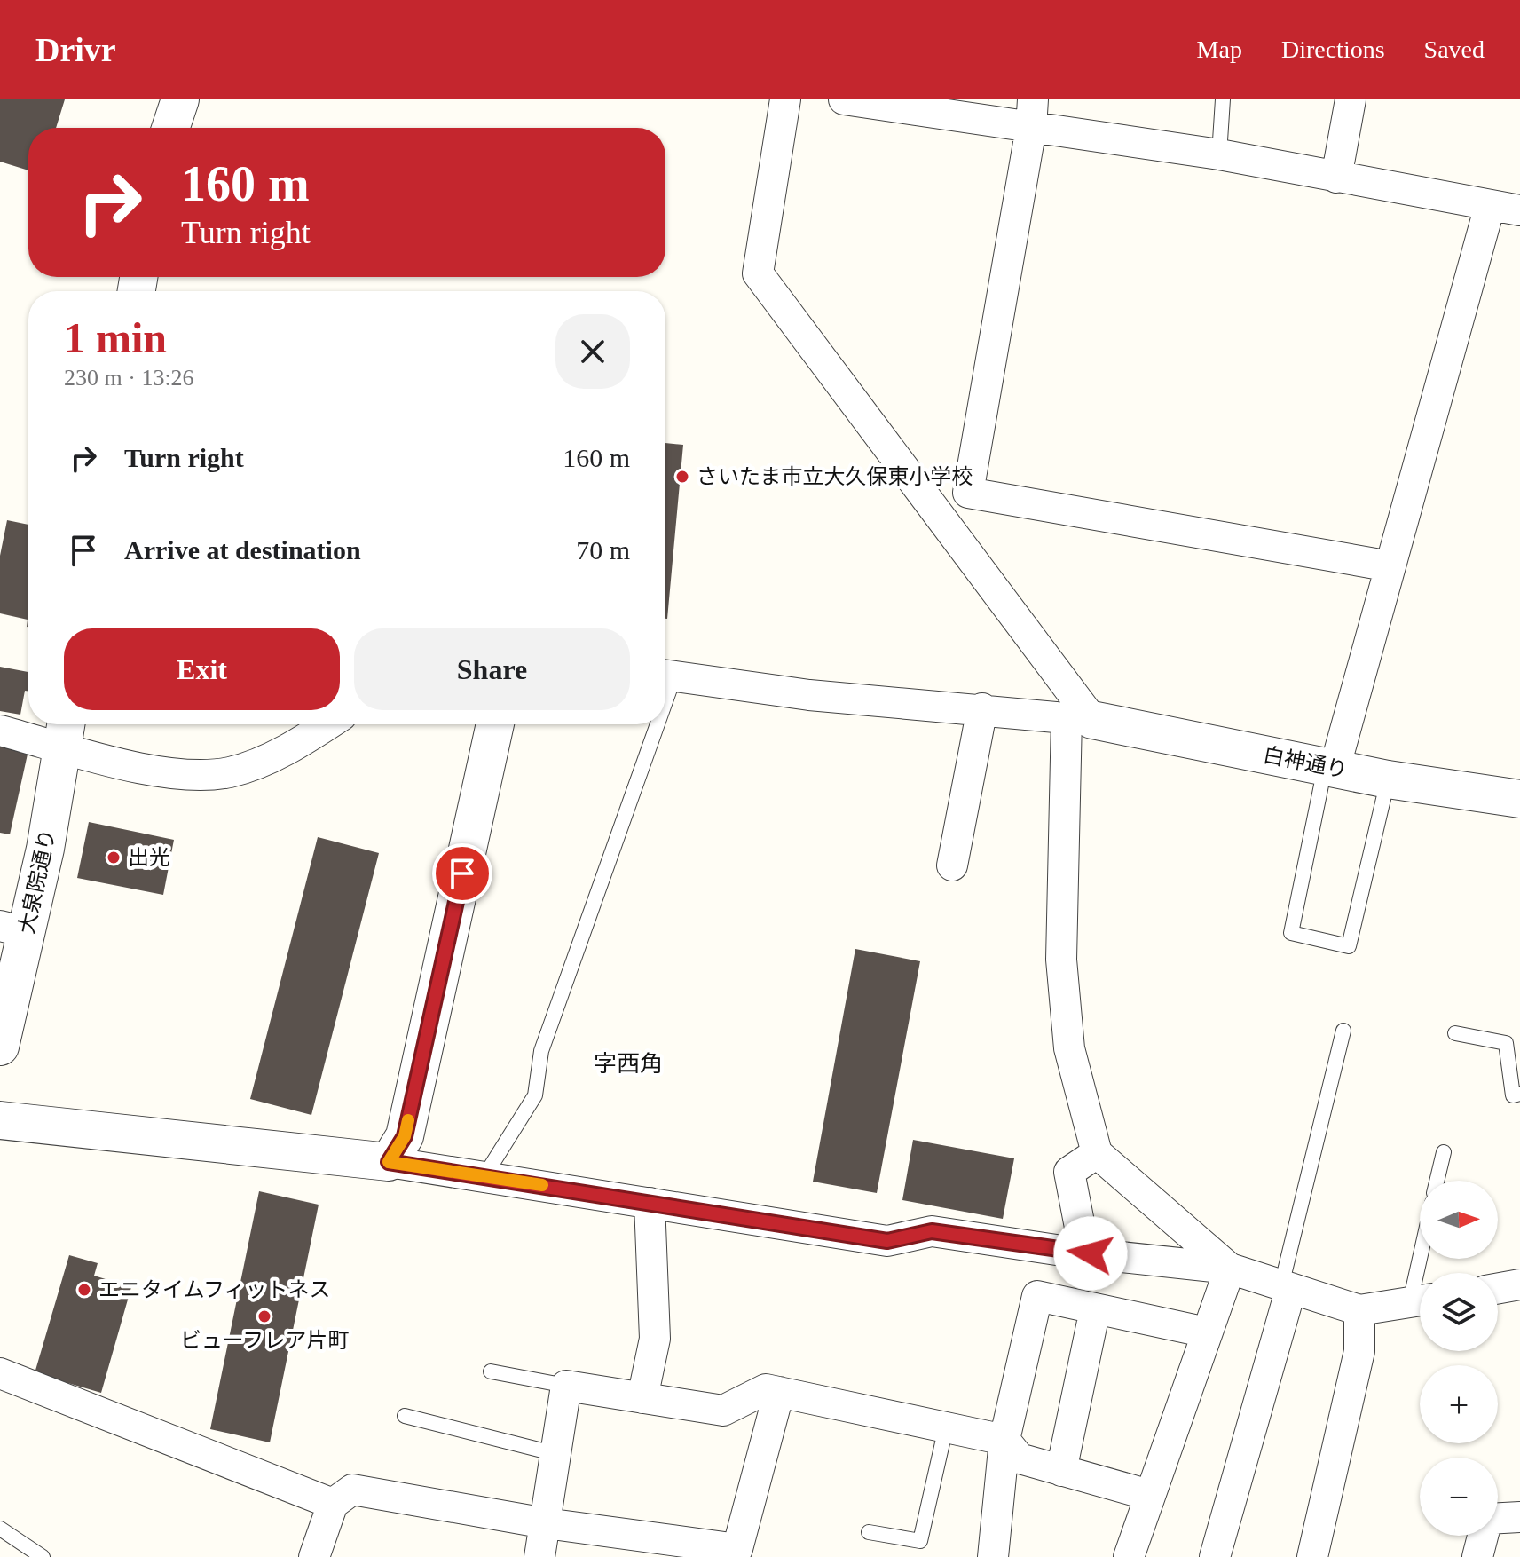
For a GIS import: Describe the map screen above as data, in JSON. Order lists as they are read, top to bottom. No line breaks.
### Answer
{"streets":{"street":["白神通り","大泉院通り"]},"districts":["字西角"],"places":["さいたま市立大久保東小学校","出光","エニタイムフィットネス","ビューフレア片町"],"north":"right","page":{"header":"Drivr","nav":["Map","Directions","Saved"],"turn":["160 m","Turn right"],"heading":["1 min","230 m · 13:26"],"list":[{"name":"Turn right","value":"160 m"},{"name":"Arrive at destination","value":"70 m"}],"buttons":["Exit","Share"],"map_buttons":["+","−"]}}
